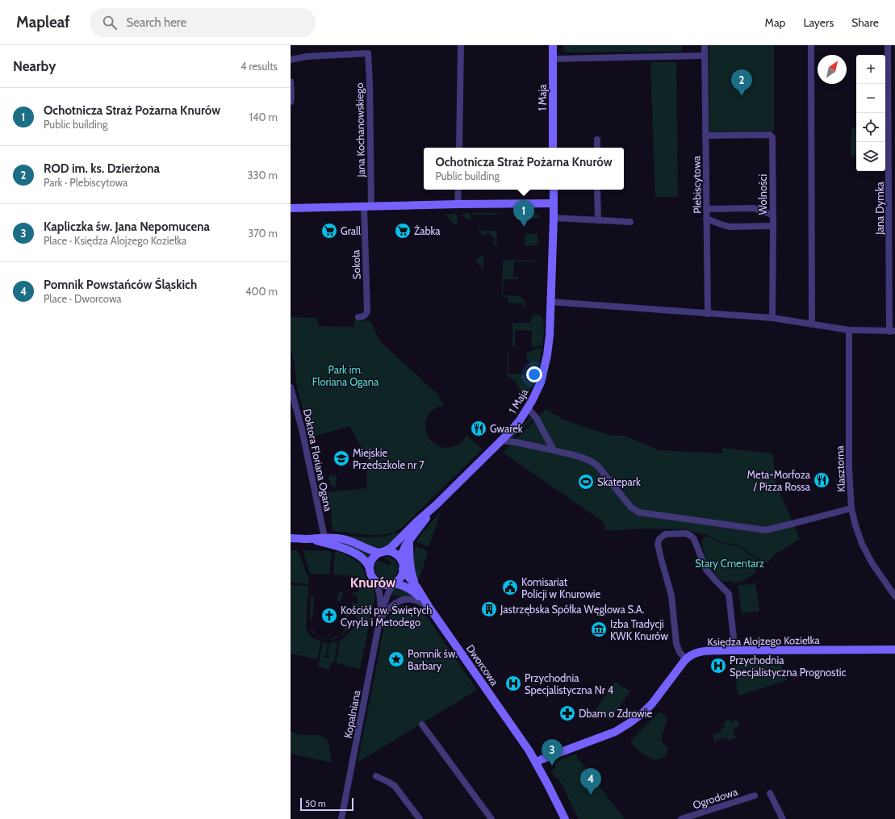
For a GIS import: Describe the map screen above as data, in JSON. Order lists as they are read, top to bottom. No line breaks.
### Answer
{"streets":{"street":["1 Maja","Jana Kochanowskiego","Plebiscytowa","Wolności","Jana Dymka","Sokoła","Doktora Floriana Ogana","Klasztorna","Księdza Alojzego Koziełka","Dworcowa","Kopalniana","Ogrodowa"]},"crossings":[["1 Maja","Dworcowa"],["1 Maja","Kopalniana"],["Jana Kochanowskiego","Sokoła"],["Plebiscytowa","Wolności"],["Księdza Alojzego Koziełka","Dworcowa"],["Dworcowa","Kopalniana"]],"districts":["Knurów"],"parks":["Park im. Floriana Ogana","Stary Cmentarz"],"places":{"supermarket":["Grall","Żabka"],"restaurant":["Gwarek","Meta-Morfoza / Pizza Rossa"],"school or university":["Miejskie Przedszkole nr 7"],"sports":["Skatepark"],"public building":["Komisariat Policji w Knurowie"],"building":["Jastrzębska Spółka Węglowa S.A."],"church":["Kościół pw. Świętych Cyryla i Metodego"],"museum":["Izba Tradycji KWK Knurów"],"place":["Pomnik św. Barbary"],"hospital":["Przychodnia Specjalistyczna Prognostic","Przychodnia Specjalistyczna Nr 4"],"pharmacy":["Dbam o Zdrowie"]},"scale_bar":"50 m","north":"top right","page":{"header":"Mapleaf","search":"Search here","nav":["Map","Layers","Share"],"heading":["Nearby","4 results"],"map_buttons":["+","−"],"pins":["2","1","3","4"],"list":[{"mark":"1","name":"Ochotnicza Straż Pożarna Knurów","note":"Public building","value":"140 m"},{"mark":"2","name":"ROD im. ks. Dzierżona","note":"Park · Plebiscytowa","value":"330 m"},{"mark":"3","name":"Kapliczka św. Jana Nepomucena","note":"Place · Księdza Alojzego Koziełka","value":"370 m"},{"mark":"4","name":"Pomnik Powstańców Śląskich","note":"Place · Dworcowa","value":"400 m"}],"popup":["Ochotnicza Straż Pożarna Knurów","Public building"],"scale":"50 m"}}
